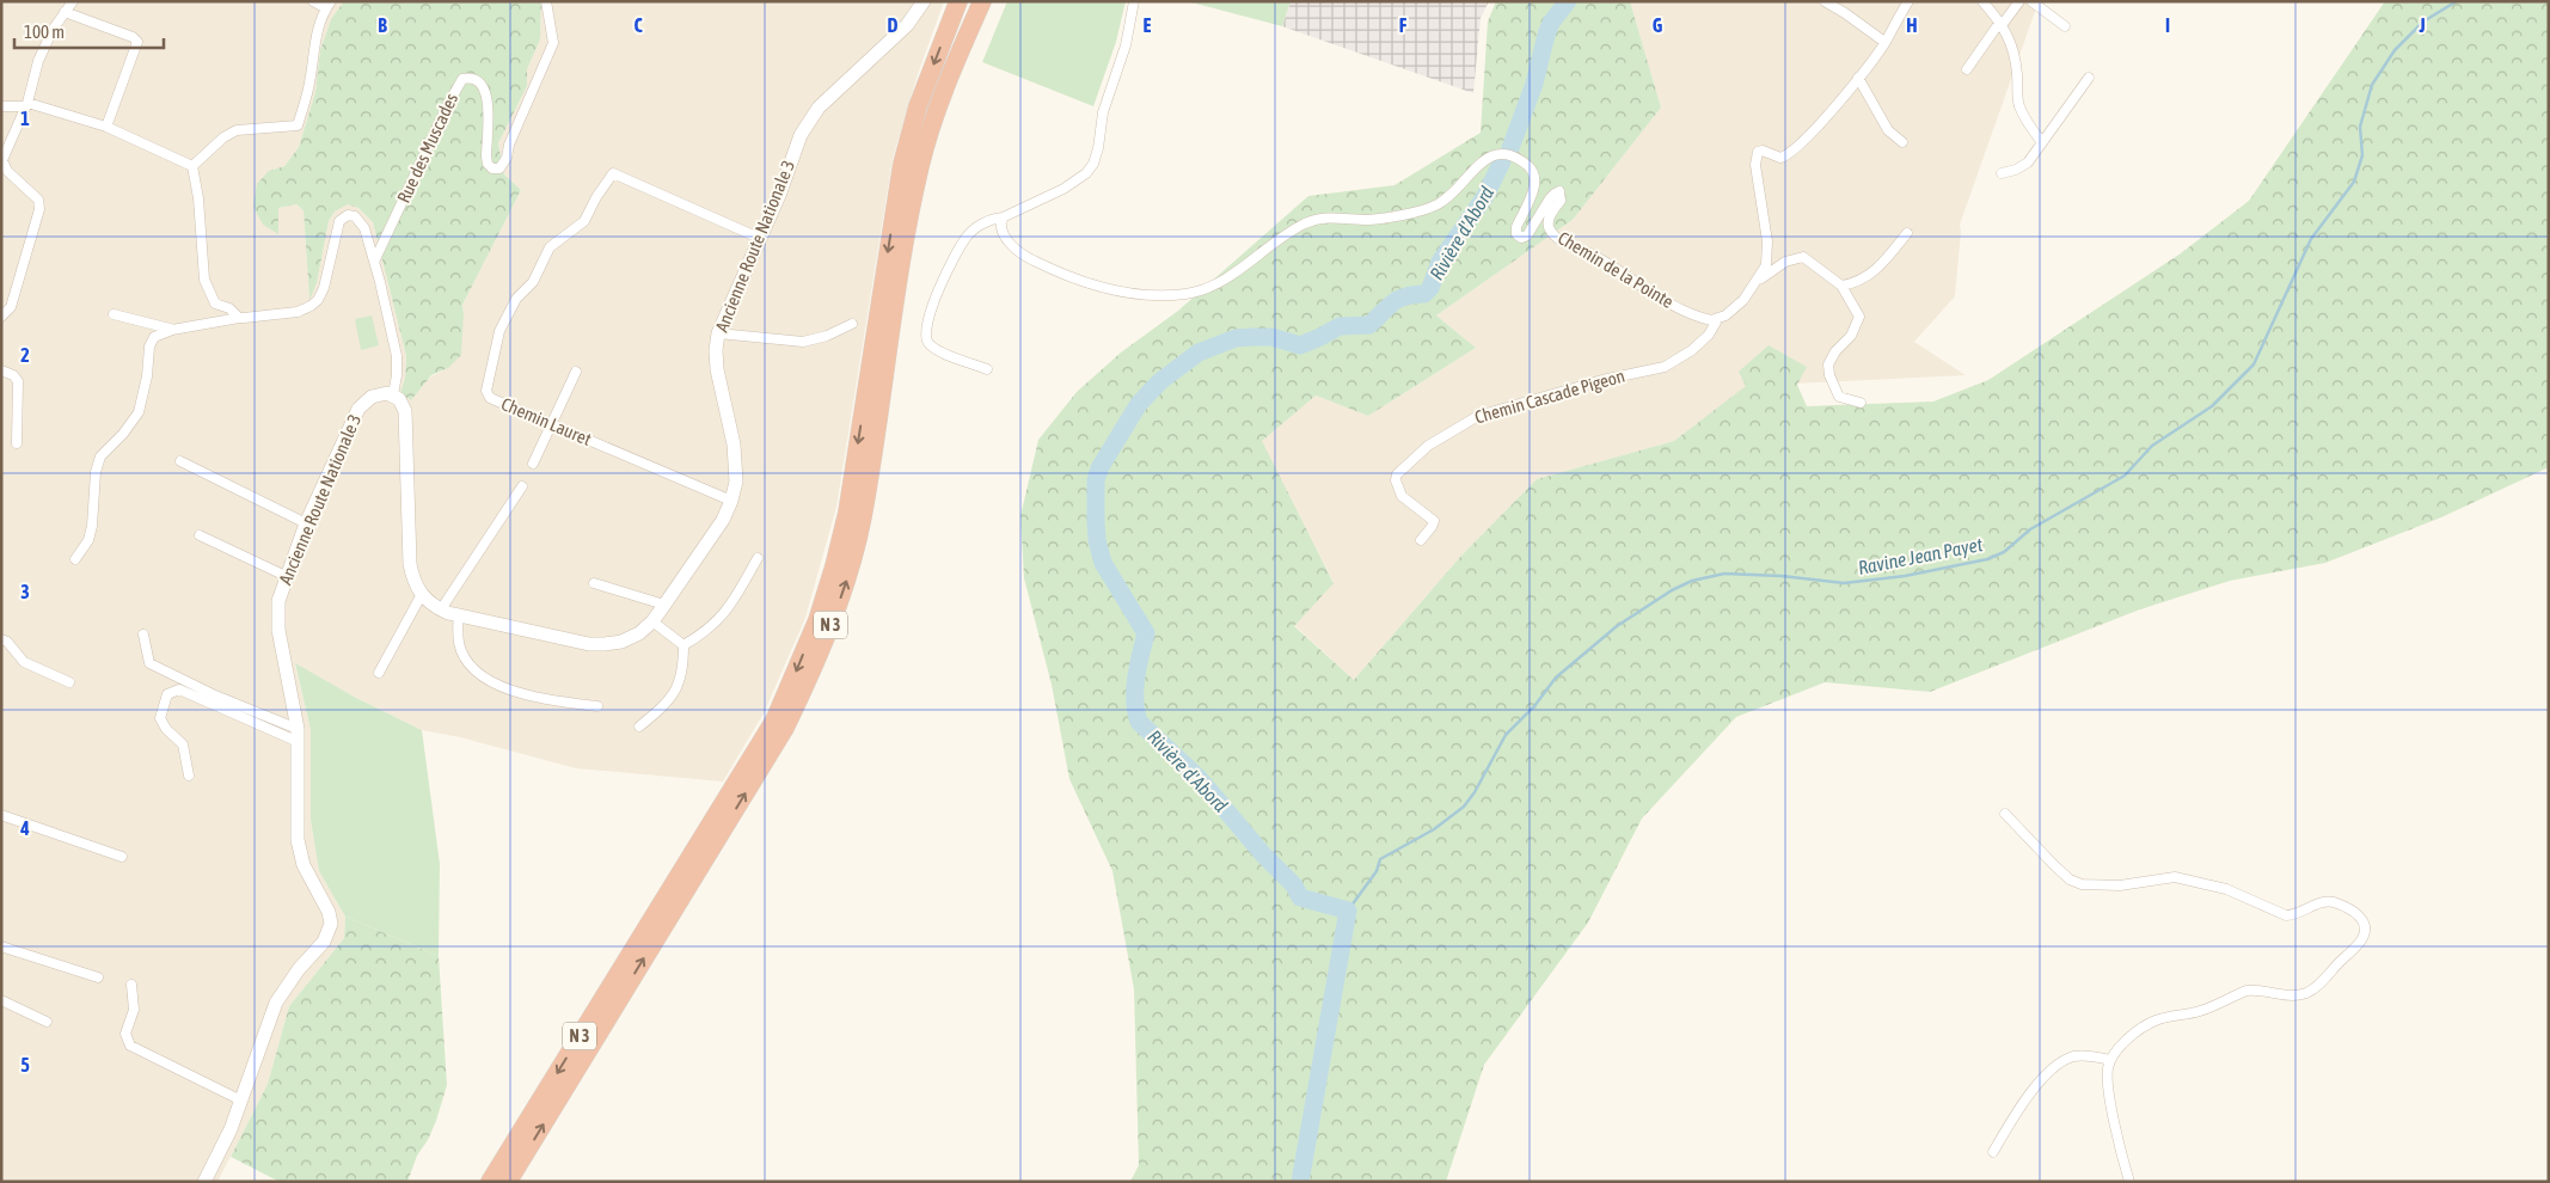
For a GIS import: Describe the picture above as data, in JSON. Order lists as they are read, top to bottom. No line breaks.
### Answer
{"streets":{"highway":["N 3"],"main road":["Ancienne Route Nationale 3"],"street":["Rue des Muscades","Chemin de la Pointe","Chemin Cascade Pigeon","Chemin Lauret"]},"crossings":[["Ancienne Route Nationale 3","Chemin Lauret"],["Chemin de la Pointe","Chemin Cascade Pigeon"]],"water":["Rivière d'Abord","Ravine Jean Payet"],"scale_bar":"100 m","grid":{"columns":["B","C","D","E","F","G","H","I","J"],"rows":["1","2","3","4","5"]}}
